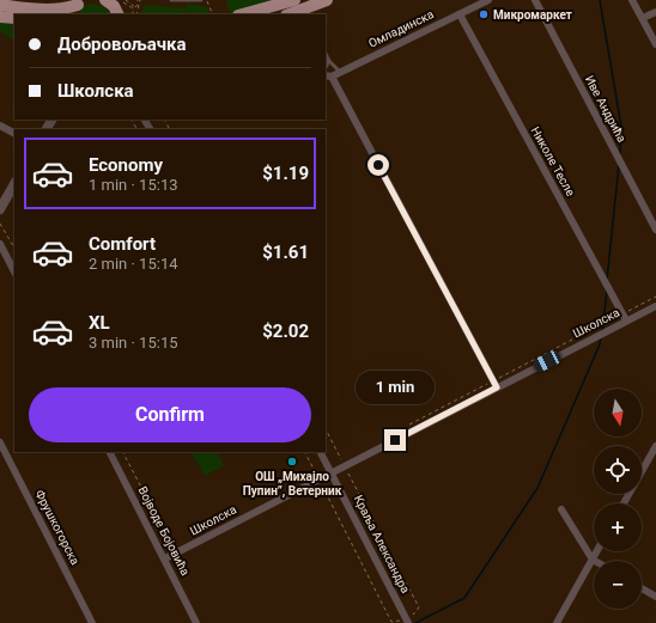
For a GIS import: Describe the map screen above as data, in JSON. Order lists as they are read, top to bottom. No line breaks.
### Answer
{"streets":{"street":["Омладинска","Иве Андрића","Николе Тесле","Школска","Фрушкогорска","Војводе Бојовића","Краља Александра"]},"crossings":[["Омладинска","Николе Тесле"],["Николе Тесле","Школска"],["Школска","Војводе Бојовића"],["Школска","Краља Александра"]],"places":["Микромаркет","ОШ „Михајло Пупин”, Ветерник"],"north":"bottom","page":{"banner":["Добровољачка","Школска"],"list":[{"name":"Economy","note":"1 min · 15:13","value":"$1.19"},{"name":"Comfort","note":"2 min · 15:14","value":"$1.61"},{"name":"XL","note":"3 min · 15:15","value":"$2.02"}],"bubble":"1 min","buttons":"Confirm","map_buttons":["+","−"]}}
